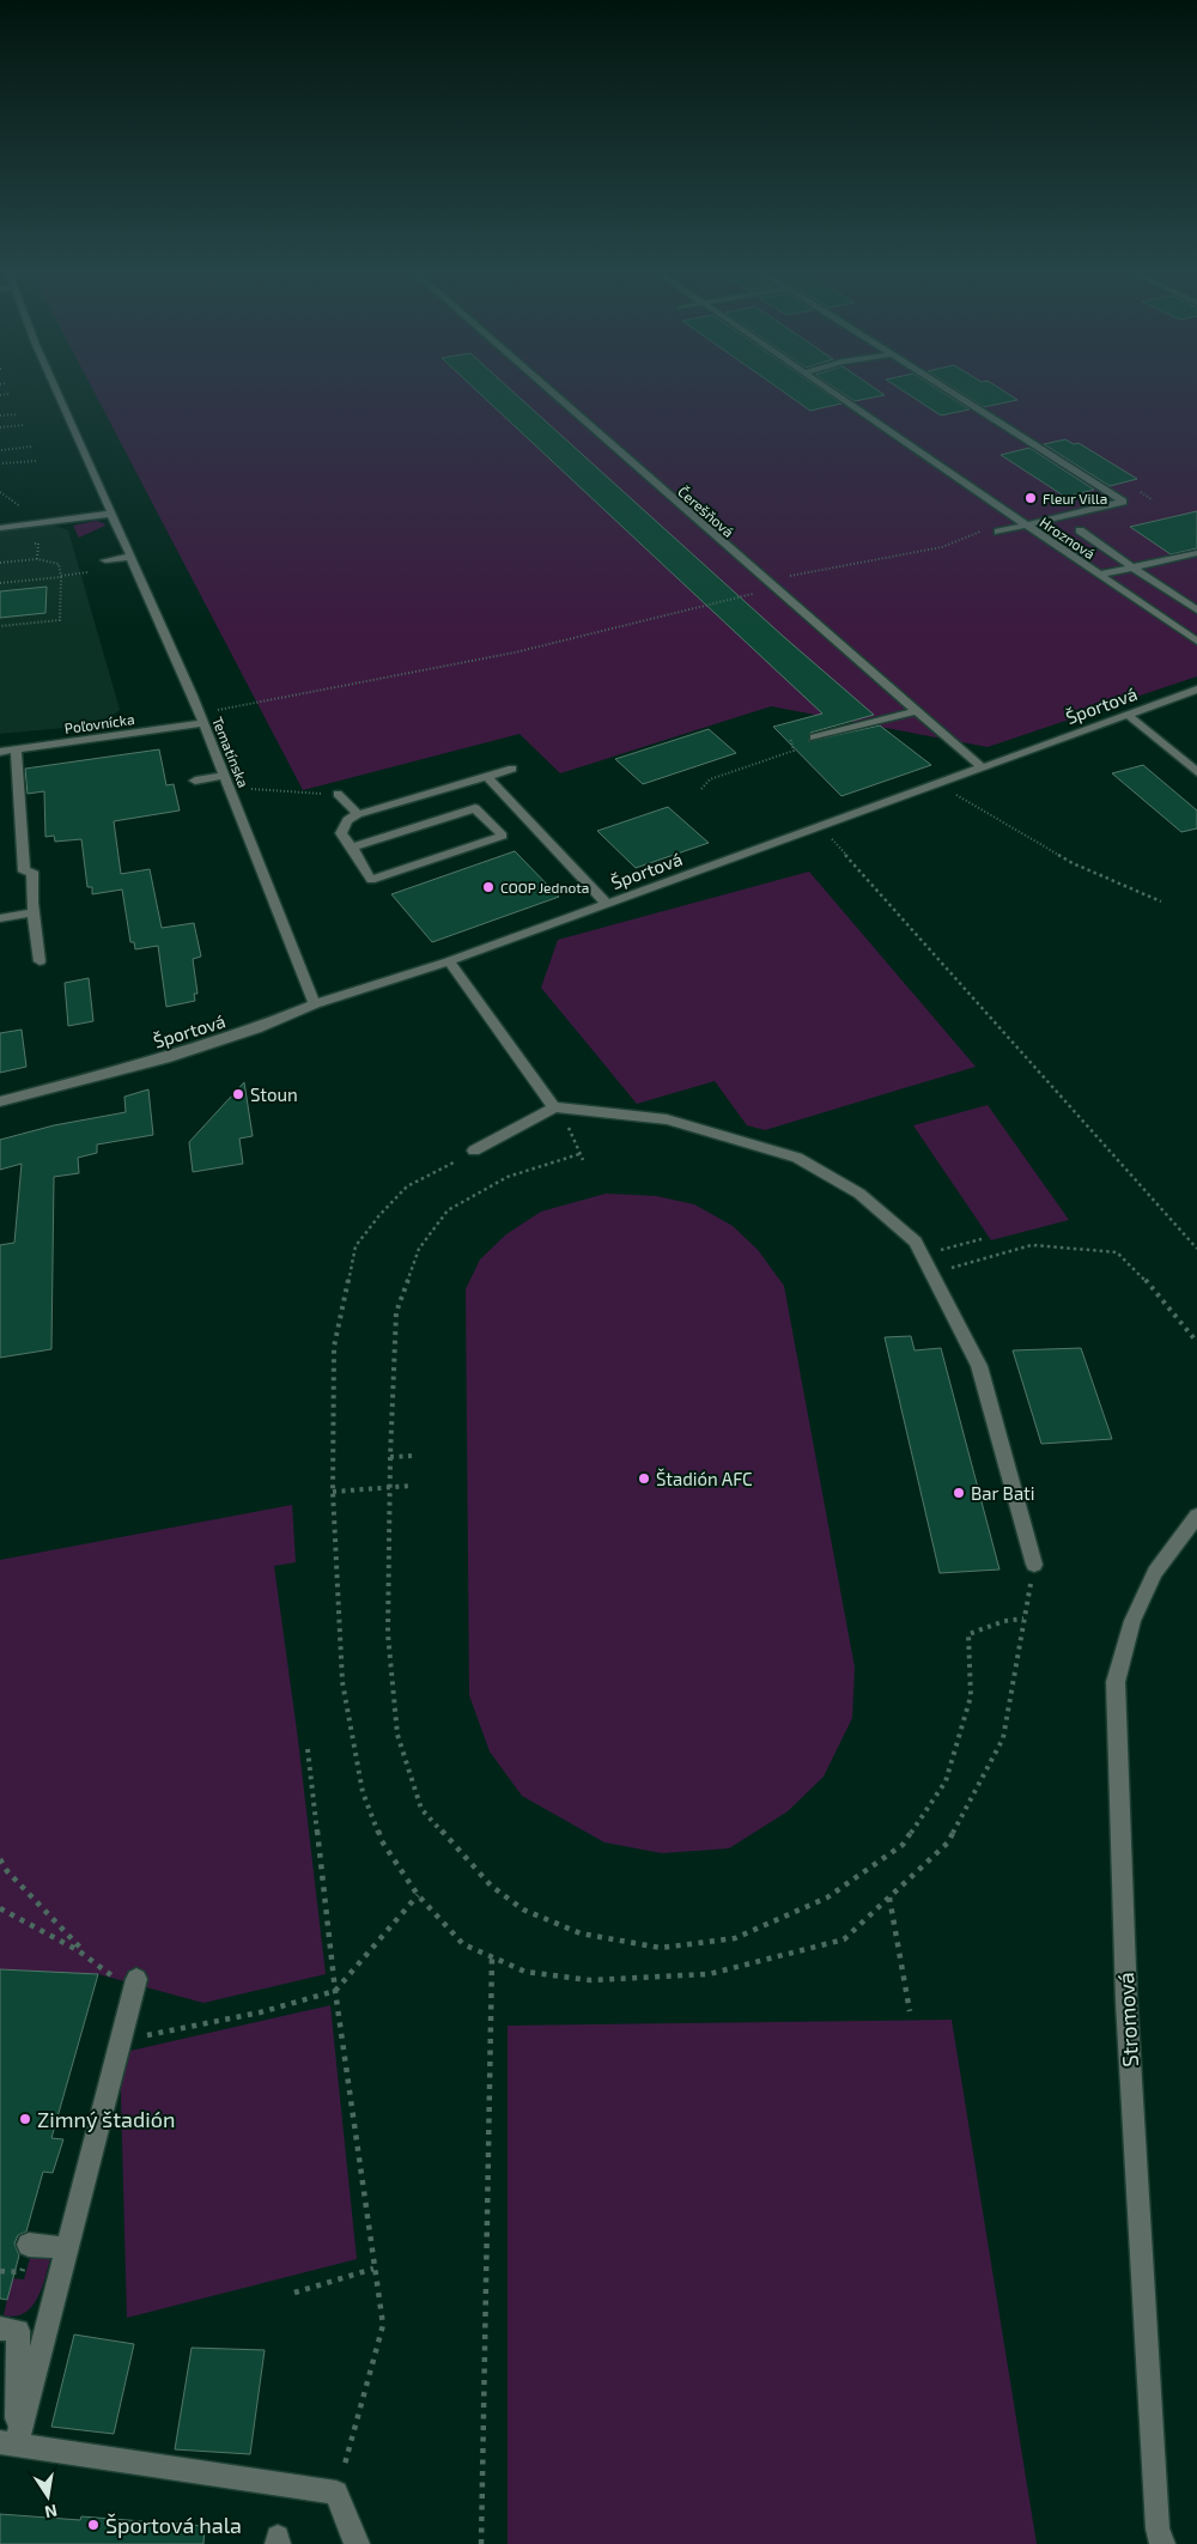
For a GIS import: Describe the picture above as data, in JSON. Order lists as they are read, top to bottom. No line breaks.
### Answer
{"streets":{"street":["Čerešňová","Hroznová","Športová","Poľovnícka","Tematínska","Stromová"]},"crossings":[["Čerešňová","Športová"],["Športová","Tematínska"],["Poľovnícka","Tematínska"]],"places":["Fleur Villa","COOP Jednota","Stoun","Štadión AFC","Bar Bati","Zimný štadión","Športová hala"],"north":"bottom"}
